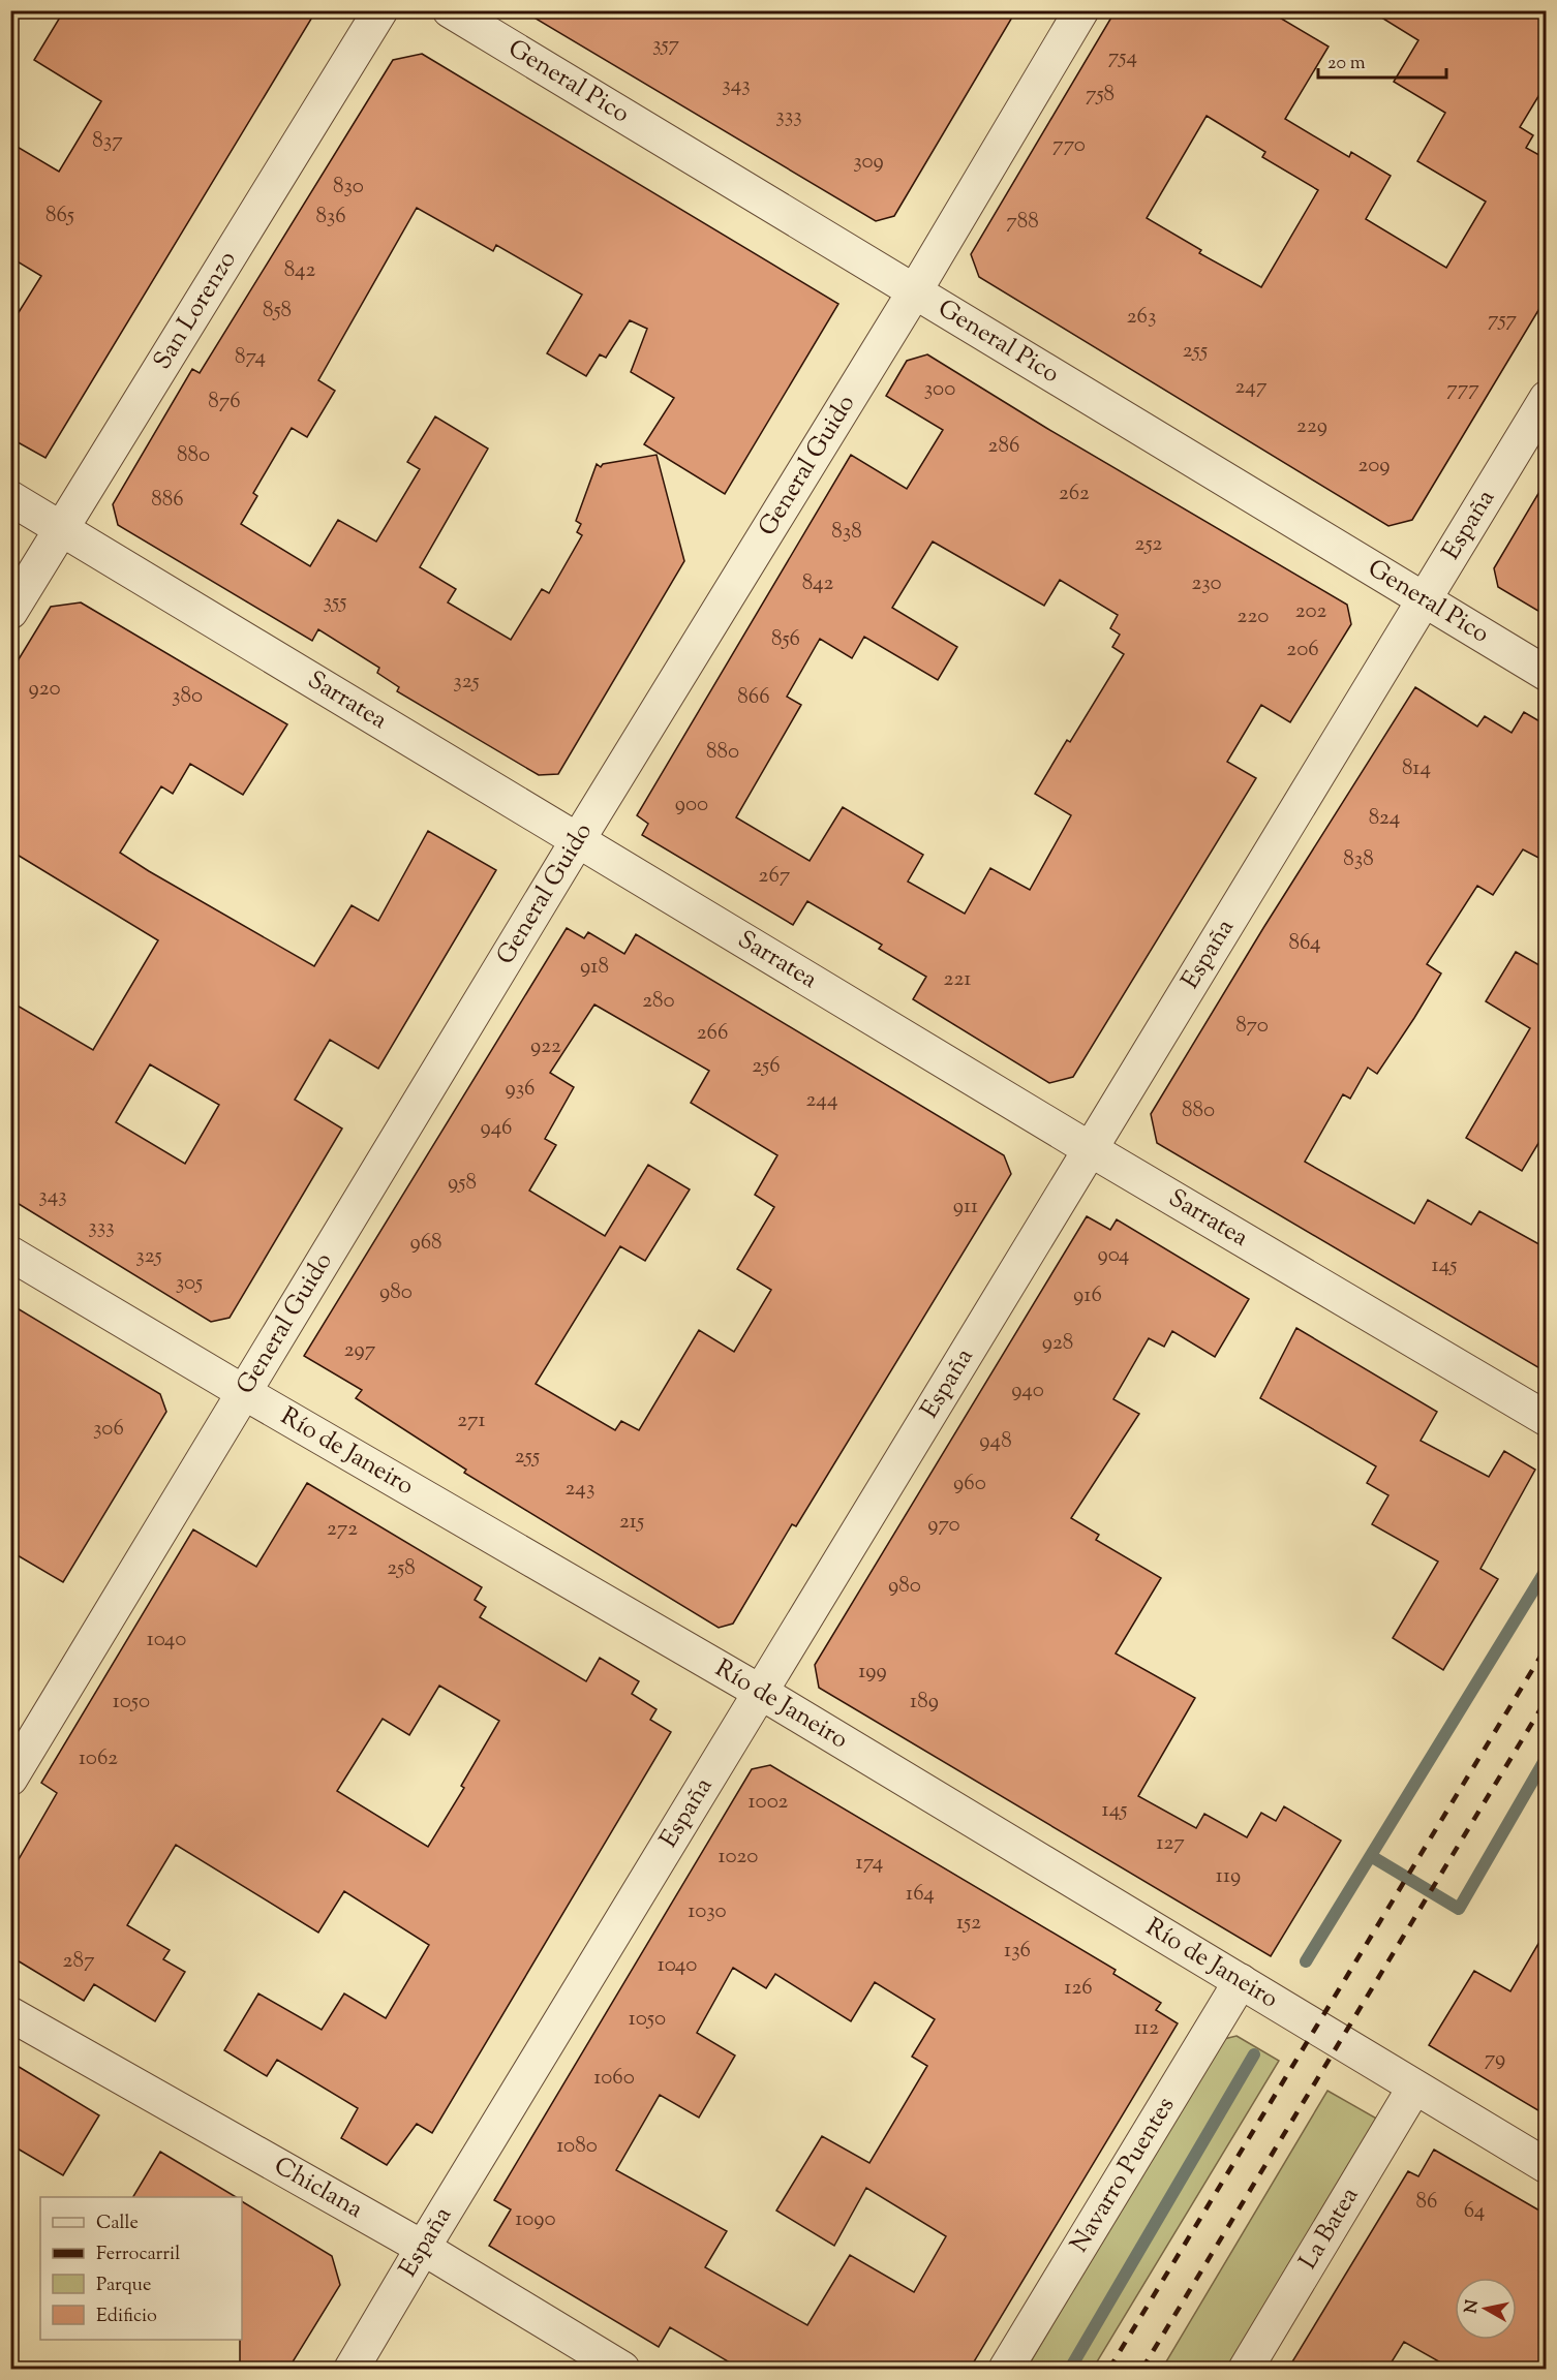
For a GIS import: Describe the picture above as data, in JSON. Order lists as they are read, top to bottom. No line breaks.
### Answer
{"streets":{"street":["General Pico","San Lorenzo","General Guido","España","Sarratea","Río de Janeiro","Navarro Puentes","Chiclana","La Batea"]},"crossings":[["General Pico","General Guido"],["General Pico","España"],["San Lorenzo","Sarratea"],["General Guido","Sarratea"],["General Guido","Río de Janeiro"],["España","Sarratea"],["España","Río de Janeiro"],["España","Chiclana"],["Río de Janeiro","Navarro Puentes"],["Río de Janeiro","La Batea"]],"house_numbers":["357","754","343","758","333","837","770","309","830","865","836","788","842","858","263","757","255","874","247","300","777","876","229","286","880","209","262","886","838","252","842","230","355","202","220","856","206","325","920","380","866","880","814","900","824","838","267","864","918","221","280","870","266","922","256","936","244","880","946","958","343","911","333","968","904","325","145","305","980","916","928","297","940","271","306","948","255","960","243","215","970","272","258","980","1040","199","1050","189","1062","1002","145","127","1020","174","119","164","1030","152","136","287","1040","126","1050","112","79","1060","1080","86","64","1090"],"legend":["Calle","Ferrocarril","Parque","Edificio"],"scale_bar":"20 m","north":"left"}
